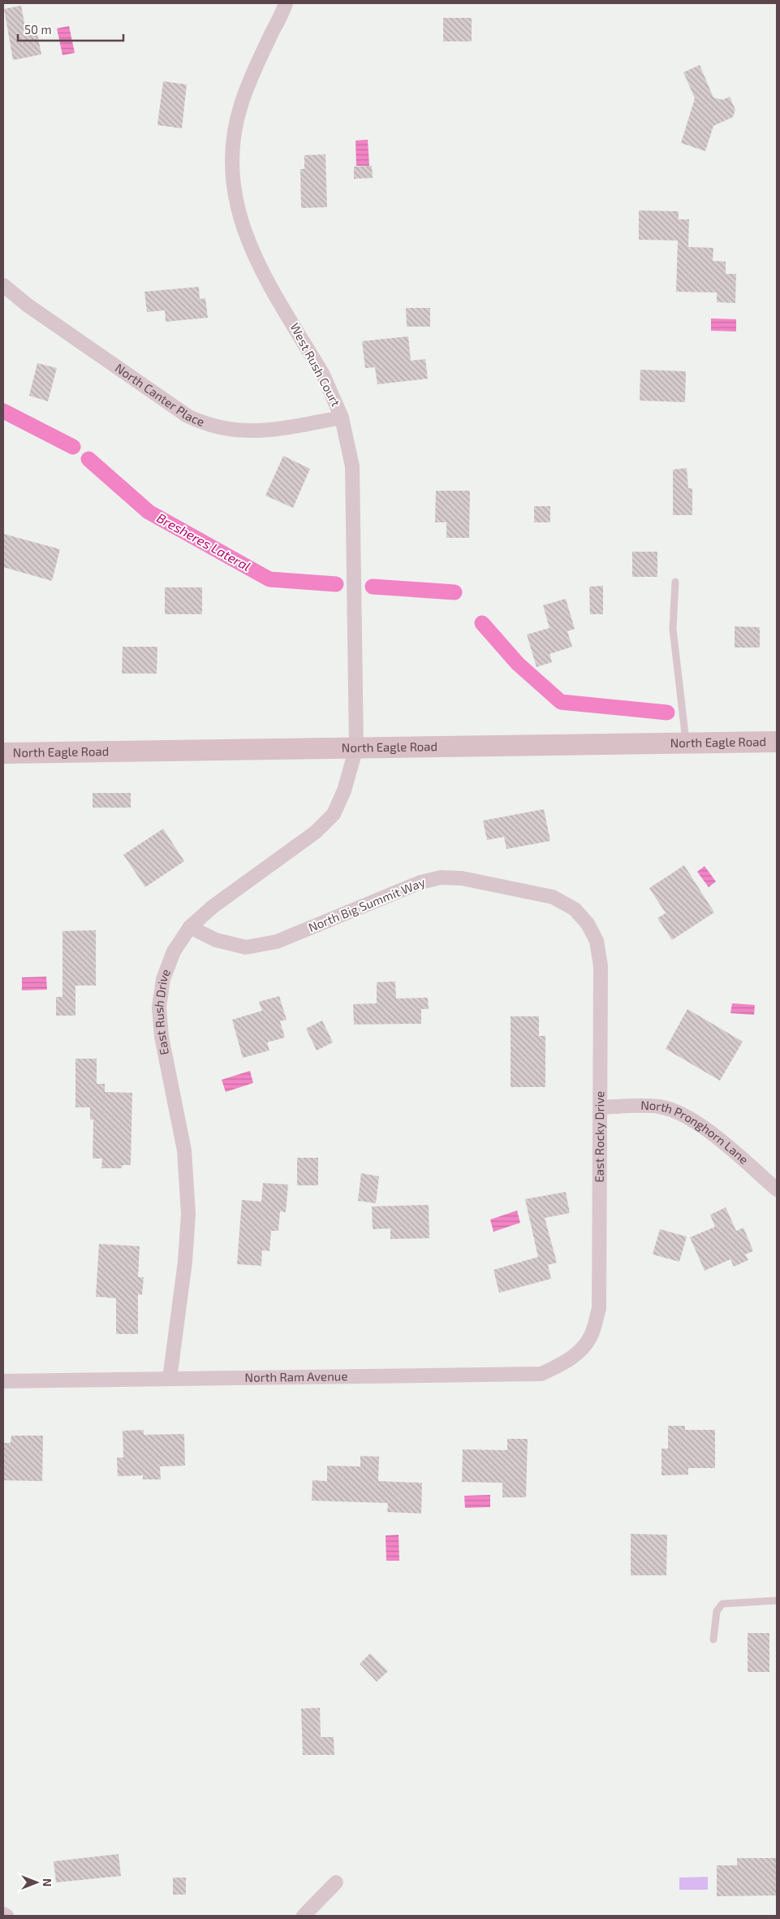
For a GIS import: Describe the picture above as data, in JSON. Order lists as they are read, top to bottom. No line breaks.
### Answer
{"streets":{"main road":["North Eagle Road"],"street":["West Rush Court","North Canter Place","North Big Summit Way","East Rush Drive","North Pronghorn Lane","East Rocky Drive","North Ram Avenue"]},"crossings":[["West Rush Court","North Canter Place"],["West Rush Court","North Eagle Road"],["West Rush Court","East Rush Drive"],["North Eagle Road","East Rush Drive"],["North Big Summit Way","East Rush Drive"],["North Big Summit Way","East Rocky Drive"],["East Rush Drive","North Ram Avenue"],["North Pronghorn Lane","East Rocky Drive"],["East Rocky Drive","North Ram Avenue"]],"water":["Bresheres Lateral"],"scale_bar":"50 m","north":"right"}
